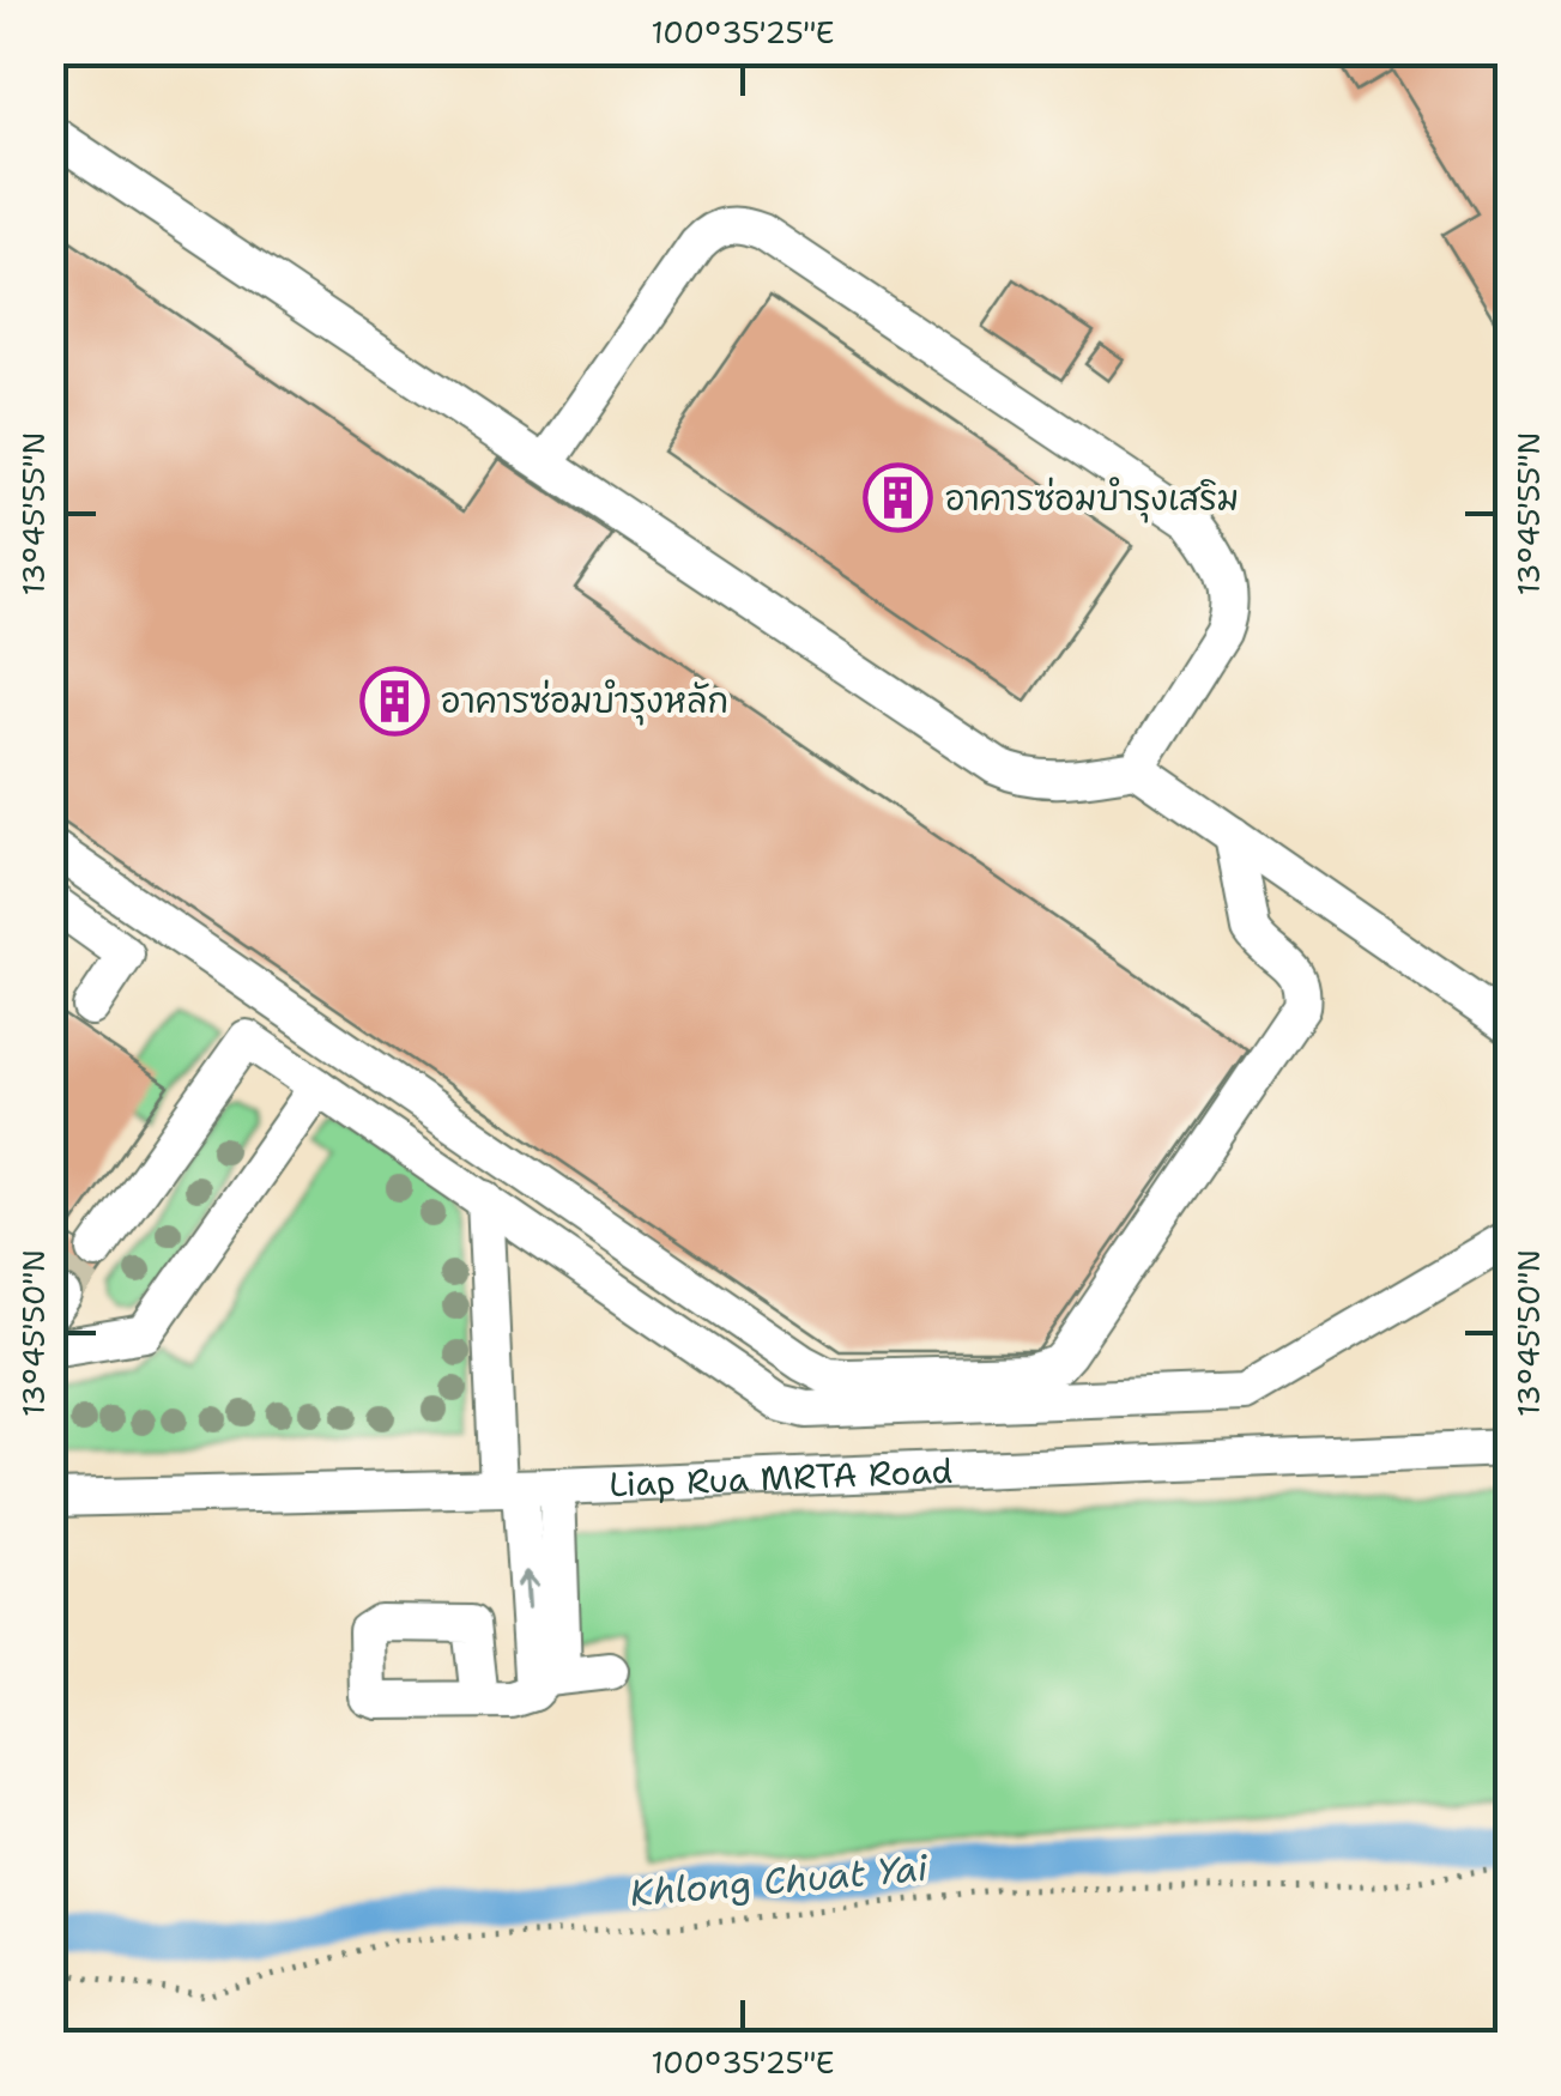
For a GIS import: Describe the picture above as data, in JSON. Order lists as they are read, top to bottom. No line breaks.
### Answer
{"streets":{"street":["Liap Rua MRTA Road"]},"water":["Khlong Chuat Yai"],"places":{"building":["อาคารซ่อมบำรุงเสริม","อาคารซ่อมบำรุงหลัก"]},"coordinates":["100°35'25\"E","13°45'55\"N","13°45'50\"N"]}
